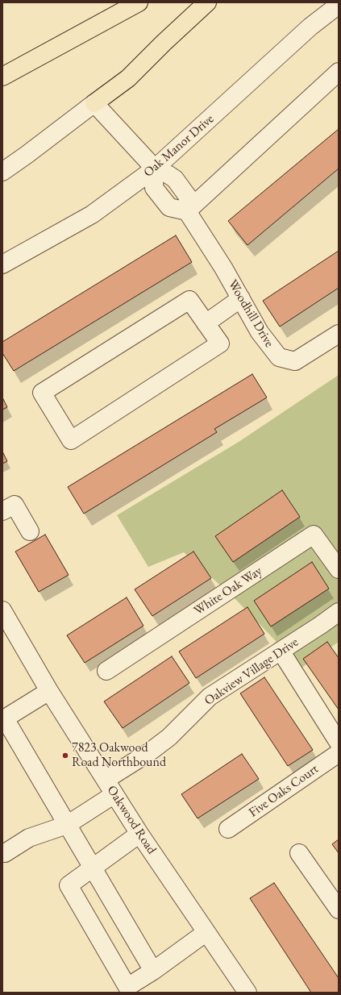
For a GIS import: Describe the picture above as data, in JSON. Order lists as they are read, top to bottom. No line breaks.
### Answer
{"streets":{"street":["Oak Manor Drive","Woodhill Drive","White Oak Way","Oakview Village Drive","Five Oaks Court","Oakwood Road"]},"crossings":[["Oakview Village Drive","Oakwood Road"]],"places":["7823 Oakwood Road Northbound"]}
